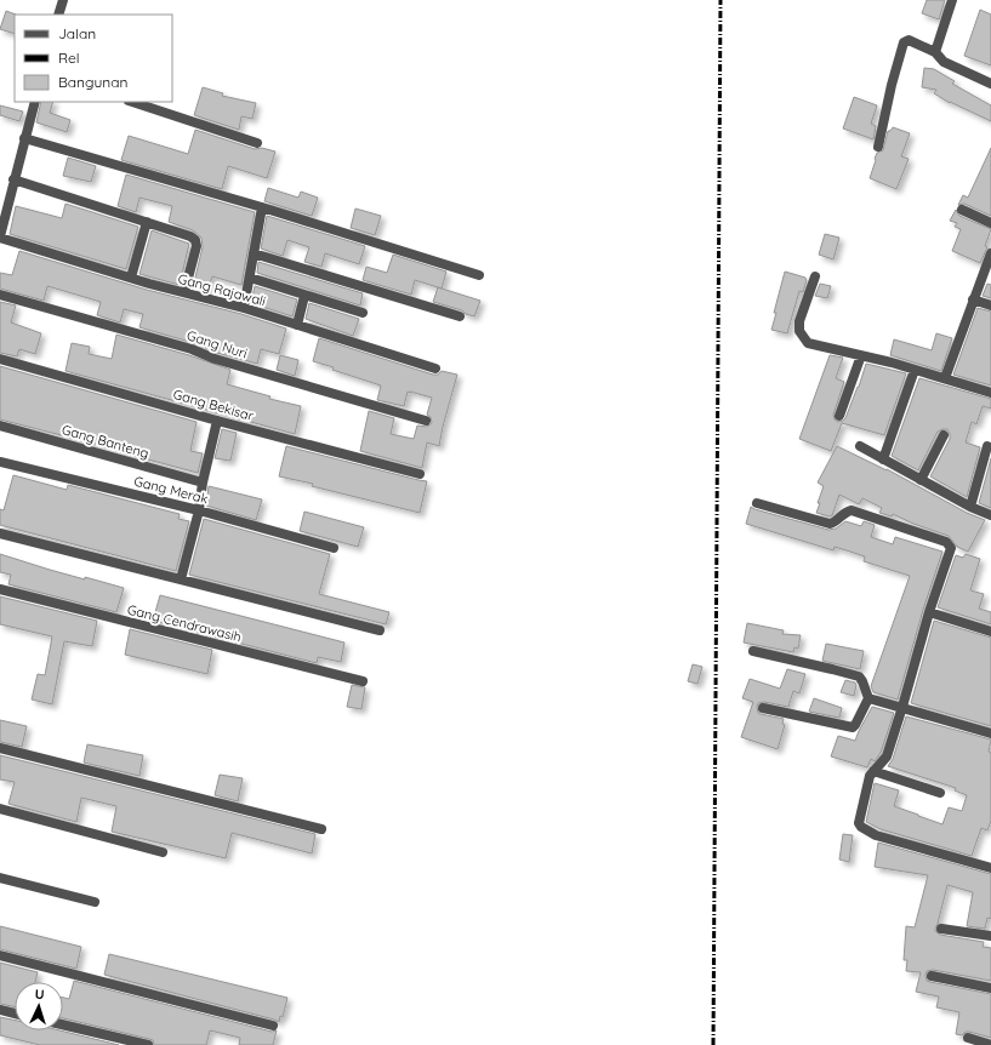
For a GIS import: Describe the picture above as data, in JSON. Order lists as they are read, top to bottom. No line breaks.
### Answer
{"streets":{"street":["Gang Rajawali","Gang Nuri","Gang Bekisar","Gang Banteng","Gang Merak","Gang Cendrawasih"]},"legend":["Jalan","Rel","Bangunan"],"north":"top"}
